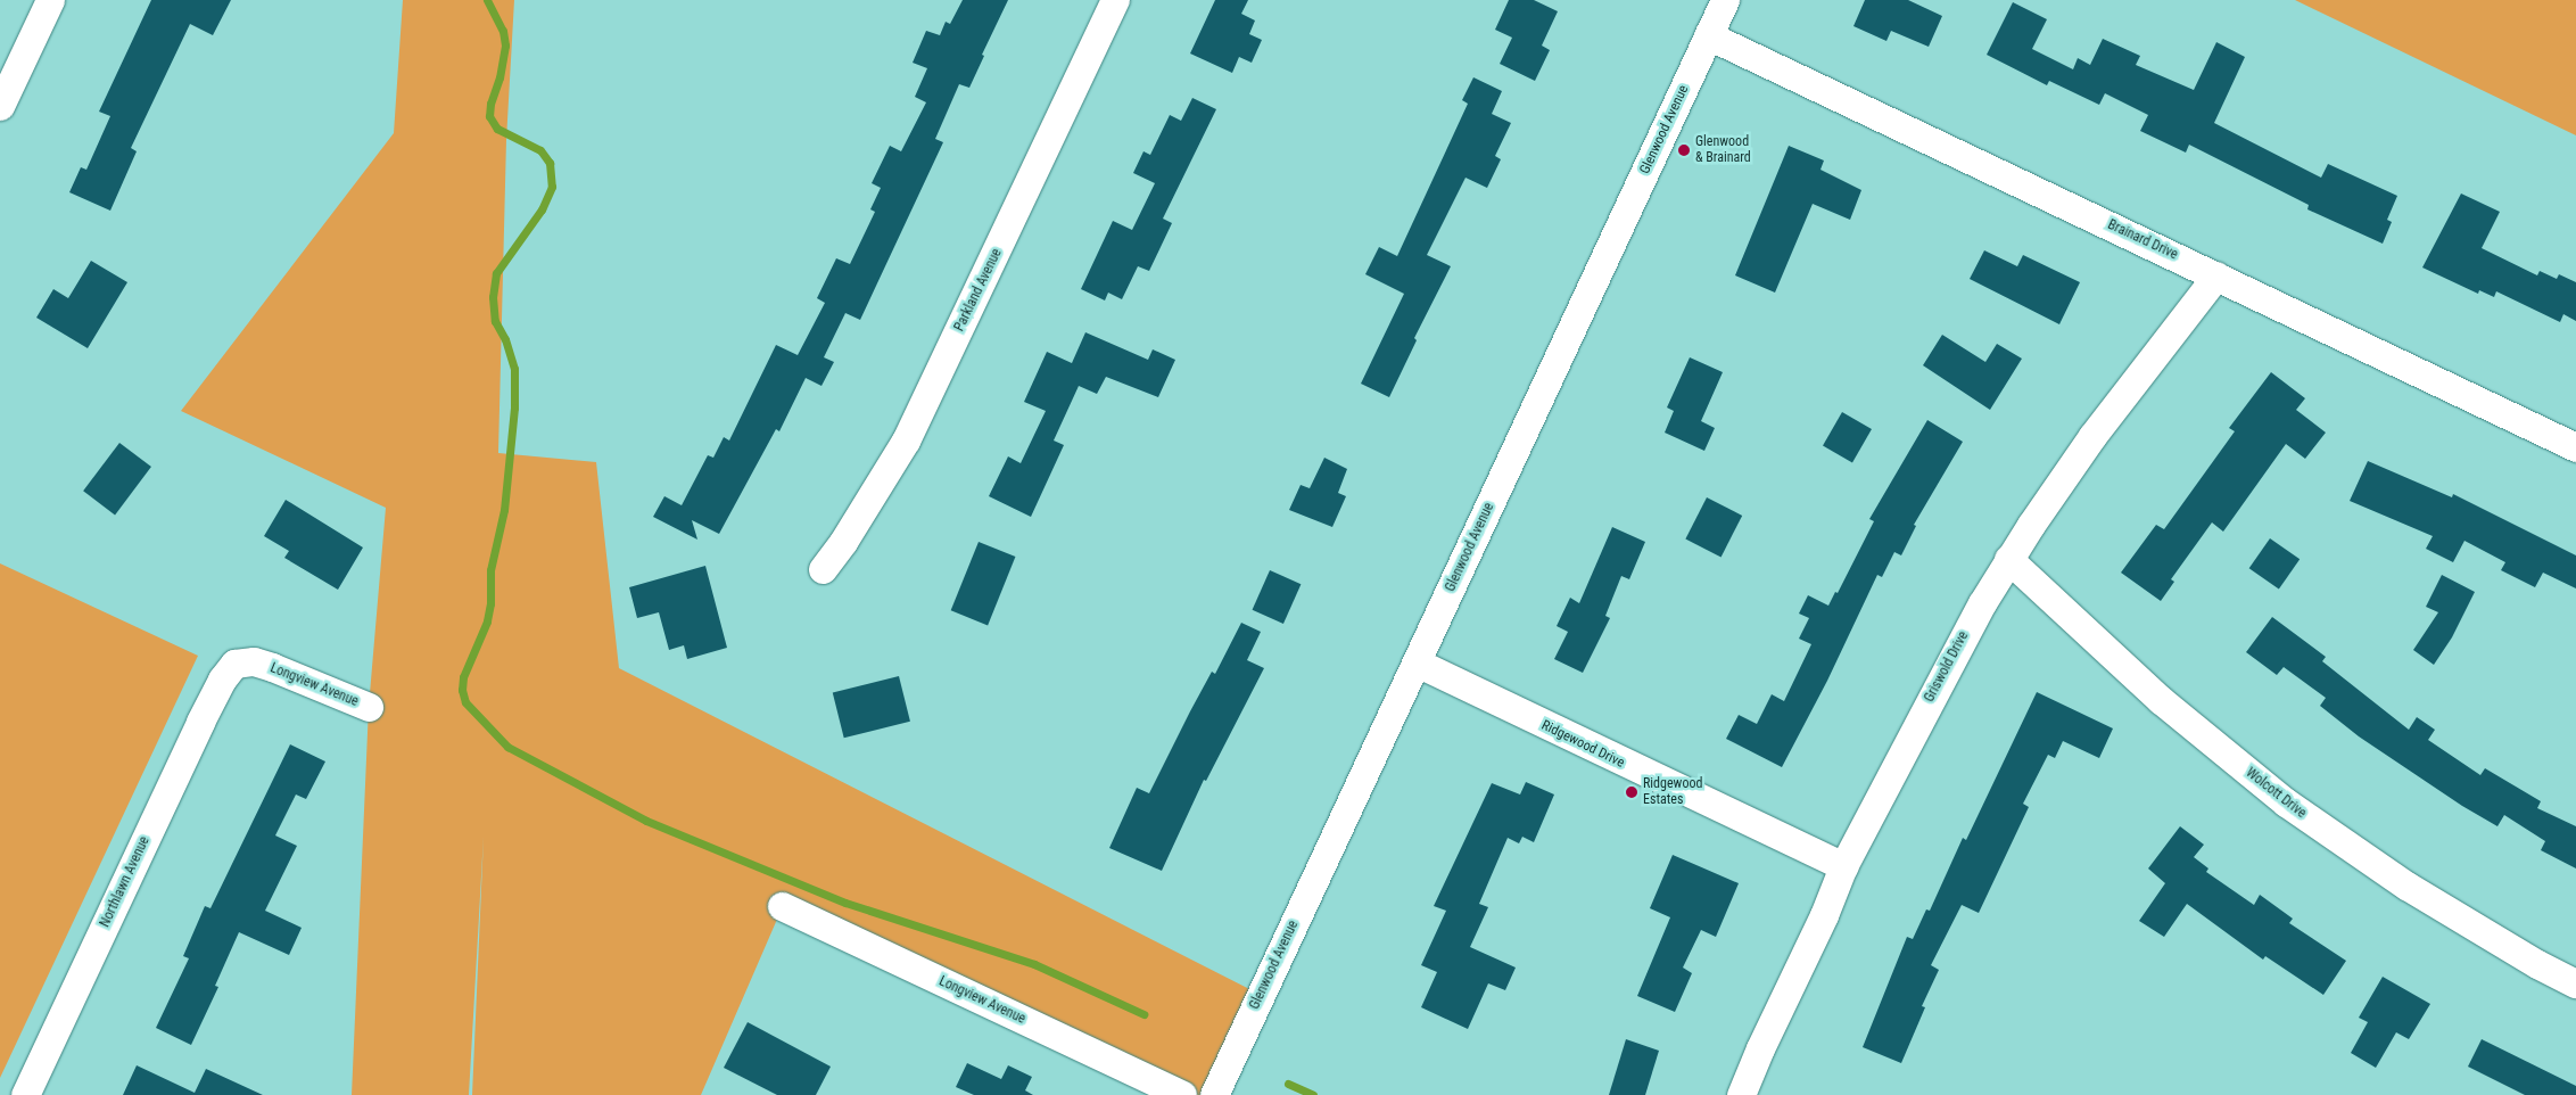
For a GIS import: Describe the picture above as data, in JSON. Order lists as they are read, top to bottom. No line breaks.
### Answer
{"streets":{"street":["Glenwood Avenue","Brainard Drive","Parkland Avenue","Griswold Drive","Longview Avenue","Ridgewood Drive","Wolcott Drive","Northlawn Avenue"]},"crossings":[["Glenwood Avenue","Brainard Drive"],["Glenwood Avenue","Ridgewood Drive"],["Brainard Drive","Griswold Drive"],["Griswold Drive","Ridgewood Drive"],["Griswold Drive","Wolcott Drive"],["Longview Avenue","Northlawn Avenue"]],"places":["Glenwood & Brainard","Ridgewood Estates"]}
